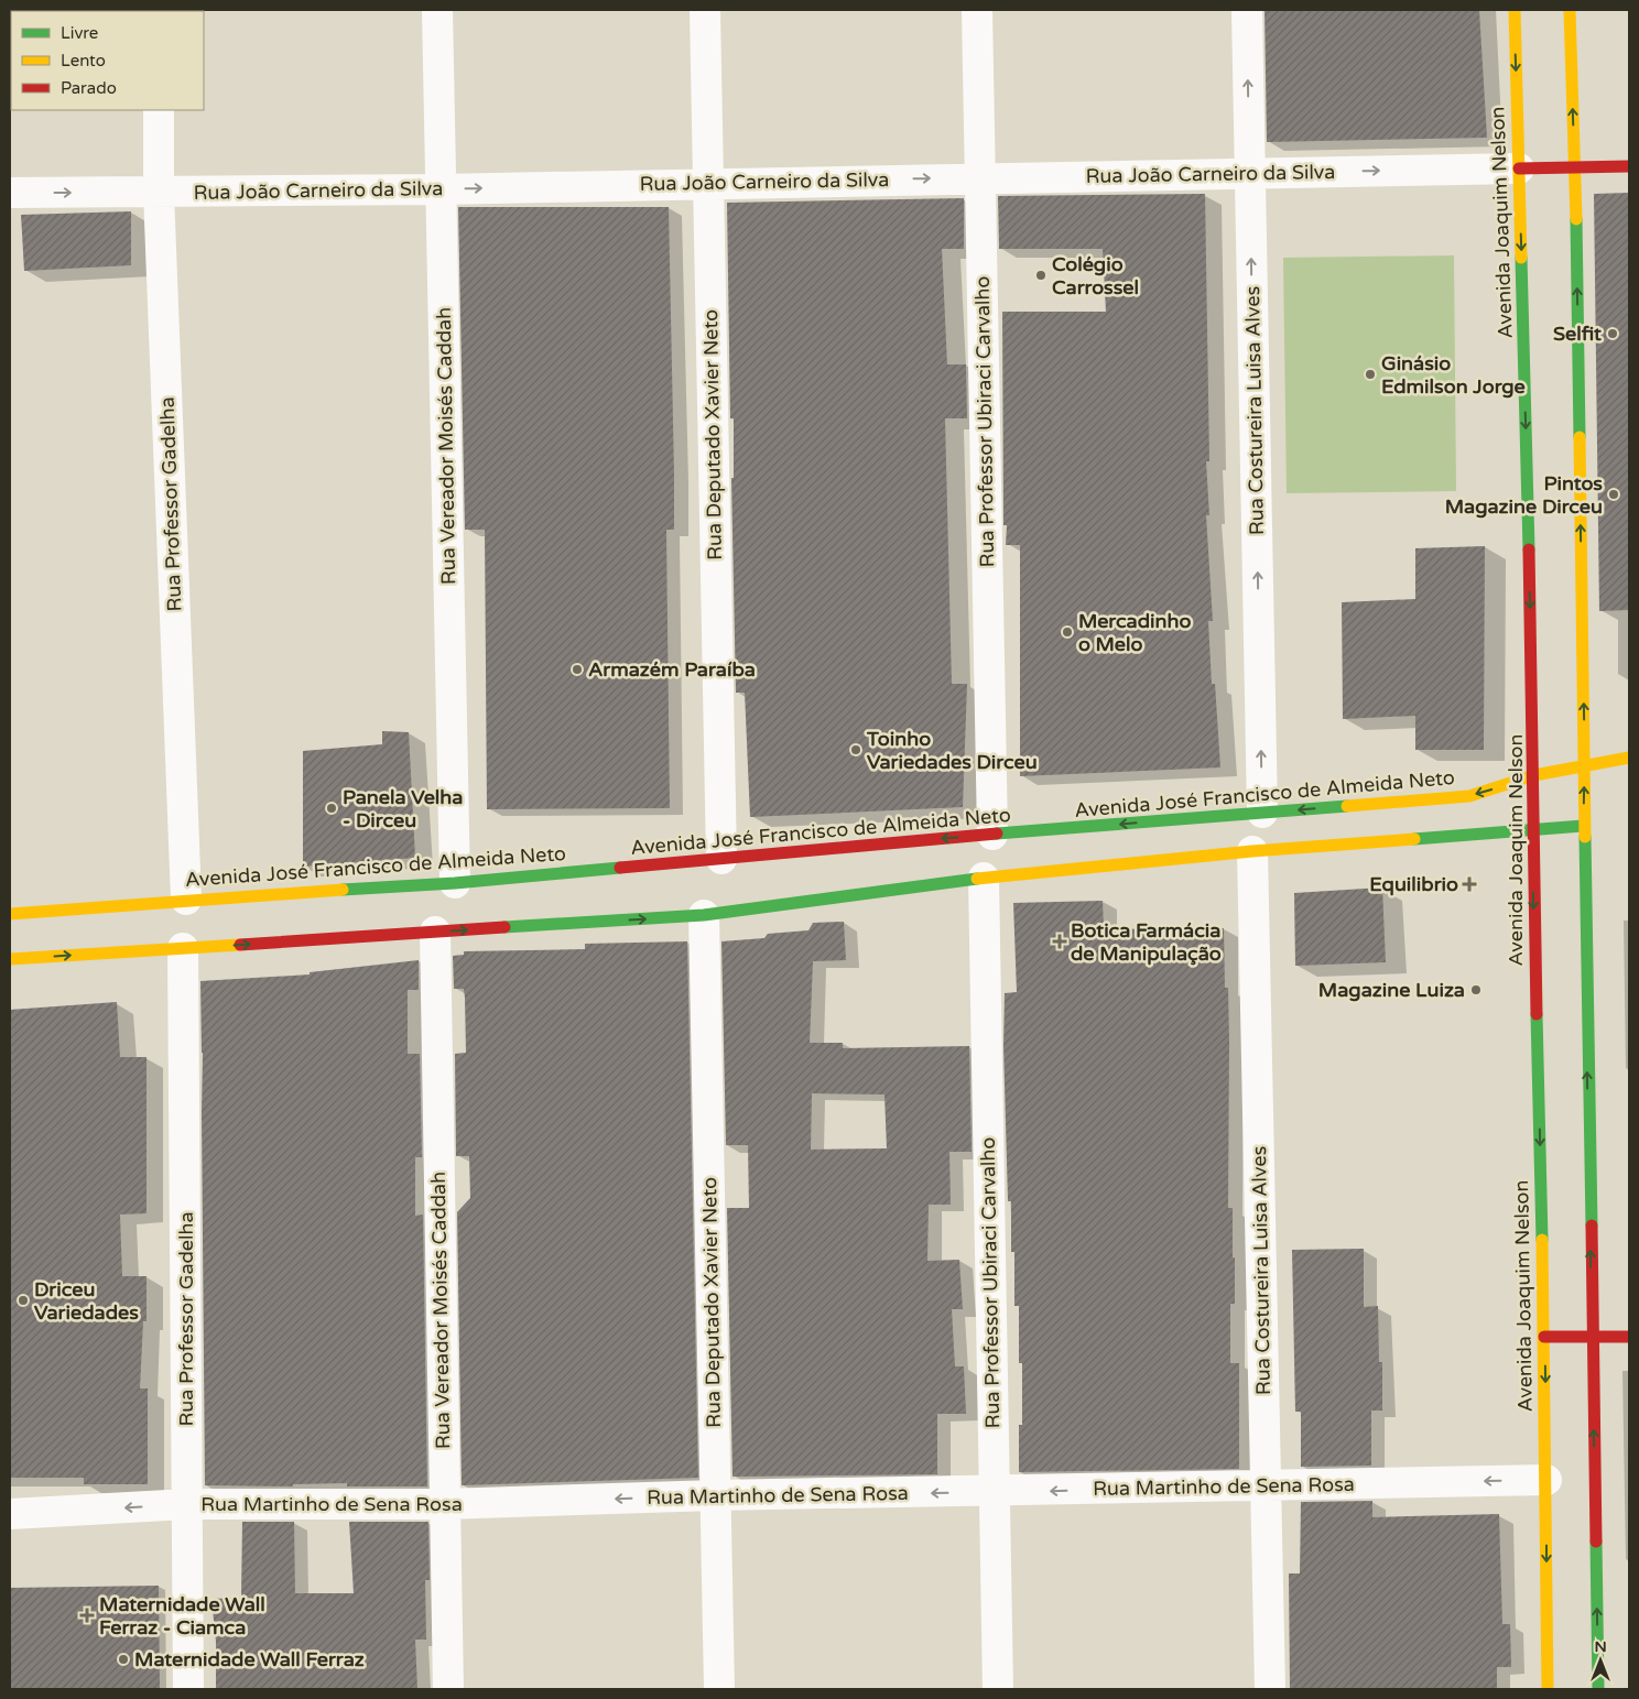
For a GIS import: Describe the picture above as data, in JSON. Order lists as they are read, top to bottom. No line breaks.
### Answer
{"streets":{"main road":["Avenida Joaquim Nelson","Avenida José Francisco de Almeida Neto"],"street":["Rua João Carneiro da Silva","Rua Costureira Luisa Alves","Rua Professor Ubiraci Carvalho","Rua Deputado Xavier Neto","Rua Vereador Moisés Caddah","Rua Professor Gadelha","Rua Martinho de Sena Rosa"]},"crossings":[["Rua João Carneiro da Silva","Avenida Joaquim Nelson"],["Rua João Carneiro da Silva","Rua Costureira Luisa Alves"],["Rua João Carneiro da Silva","Rua Professor Ubiraci Carvalho"],["Rua João Carneiro da Silva","Rua Deputado Xavier Neto"],["Rua João Carneiro da Silva","Rua Vereador Moisés Caddah"],["Rua João Carneiro da Silva","Rua Professor Gadelha"],["Avenida Joaquim Nelson","Avenida José Francisco de Almeida Neto"],["Avenida Joaquim Nelson","Rua Martinho de Sena Rosa"],["Rua Costureira Luisa Alves","Avenida José Francisco de Almeida Neto"],["Rua Costureira Luisa Alves","Rua Martinho de Sena Rosa"],["Rua Professor Ubiraci Carvalho","Avenida José Francisco de Almeida Neto"],["Rua Professor Ubiraci Carvalho","Rua Martinho de Sena Rosa"],["Rua Deputado Xavier Neto","Avenida José Francisco de Almeida Neto"],["Rua Deputado Xavier Neto","Rua Martinho de Sena Rosa"],["Rua Vereador Moisés Caddah","Avenida José Francisco de Almeida Neto"],["Rua Vereador Moisés Caddah","Rua Martinho de Sena Rosa"],["Rua Professor Gadelha","Avenida José Francisco de Almeida Neto"],["Rua Professor Gadelha","Rua Martinho de Sena Rosa"]],"one_way":["Rua João Carneiro da Silva","Rua Costureira Luisa Alves","Rua Martinho de Sena Rosa"],"places":{"other":["Colégio Carrossel","Selfit","Ginásio Edmilson Jorge","Pintos Magazine Dirceu","Mercadinho o Melo","Armazém Paraíba","Toinho Variedades Dirceu","Panela Velha - Dirceu","Magazine Luiza","Driceu Variedades","Maternidade Wall Ferraz"],"health":["Equilibrio","Botica Farmácia de Manipulação","Maternidade Wall Ferraz - Ciamca"]},"legend":["Livre","Lento","Parado"],"north":"top"}
